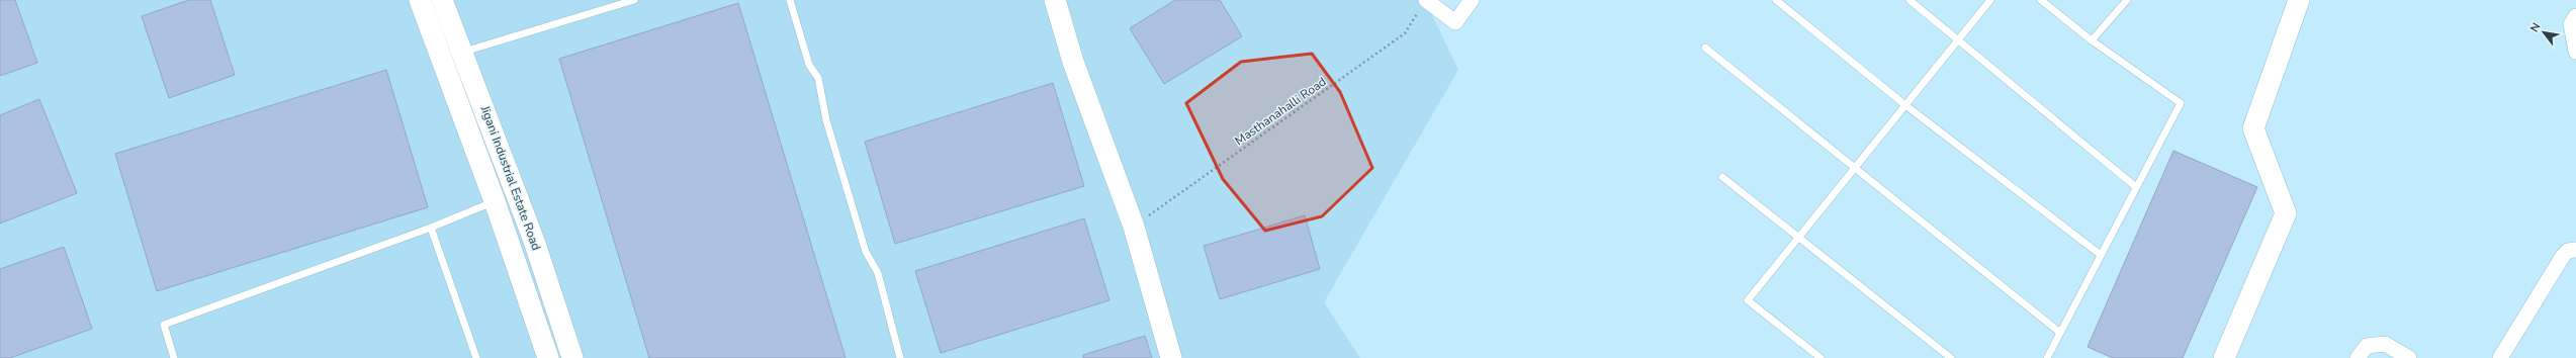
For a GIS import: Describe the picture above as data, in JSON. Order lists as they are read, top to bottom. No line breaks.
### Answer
{"streets":{"main road":["Jigani Industrial Estate Road"],"path":["Masthanahalli Road"]},"north":"top left"}
